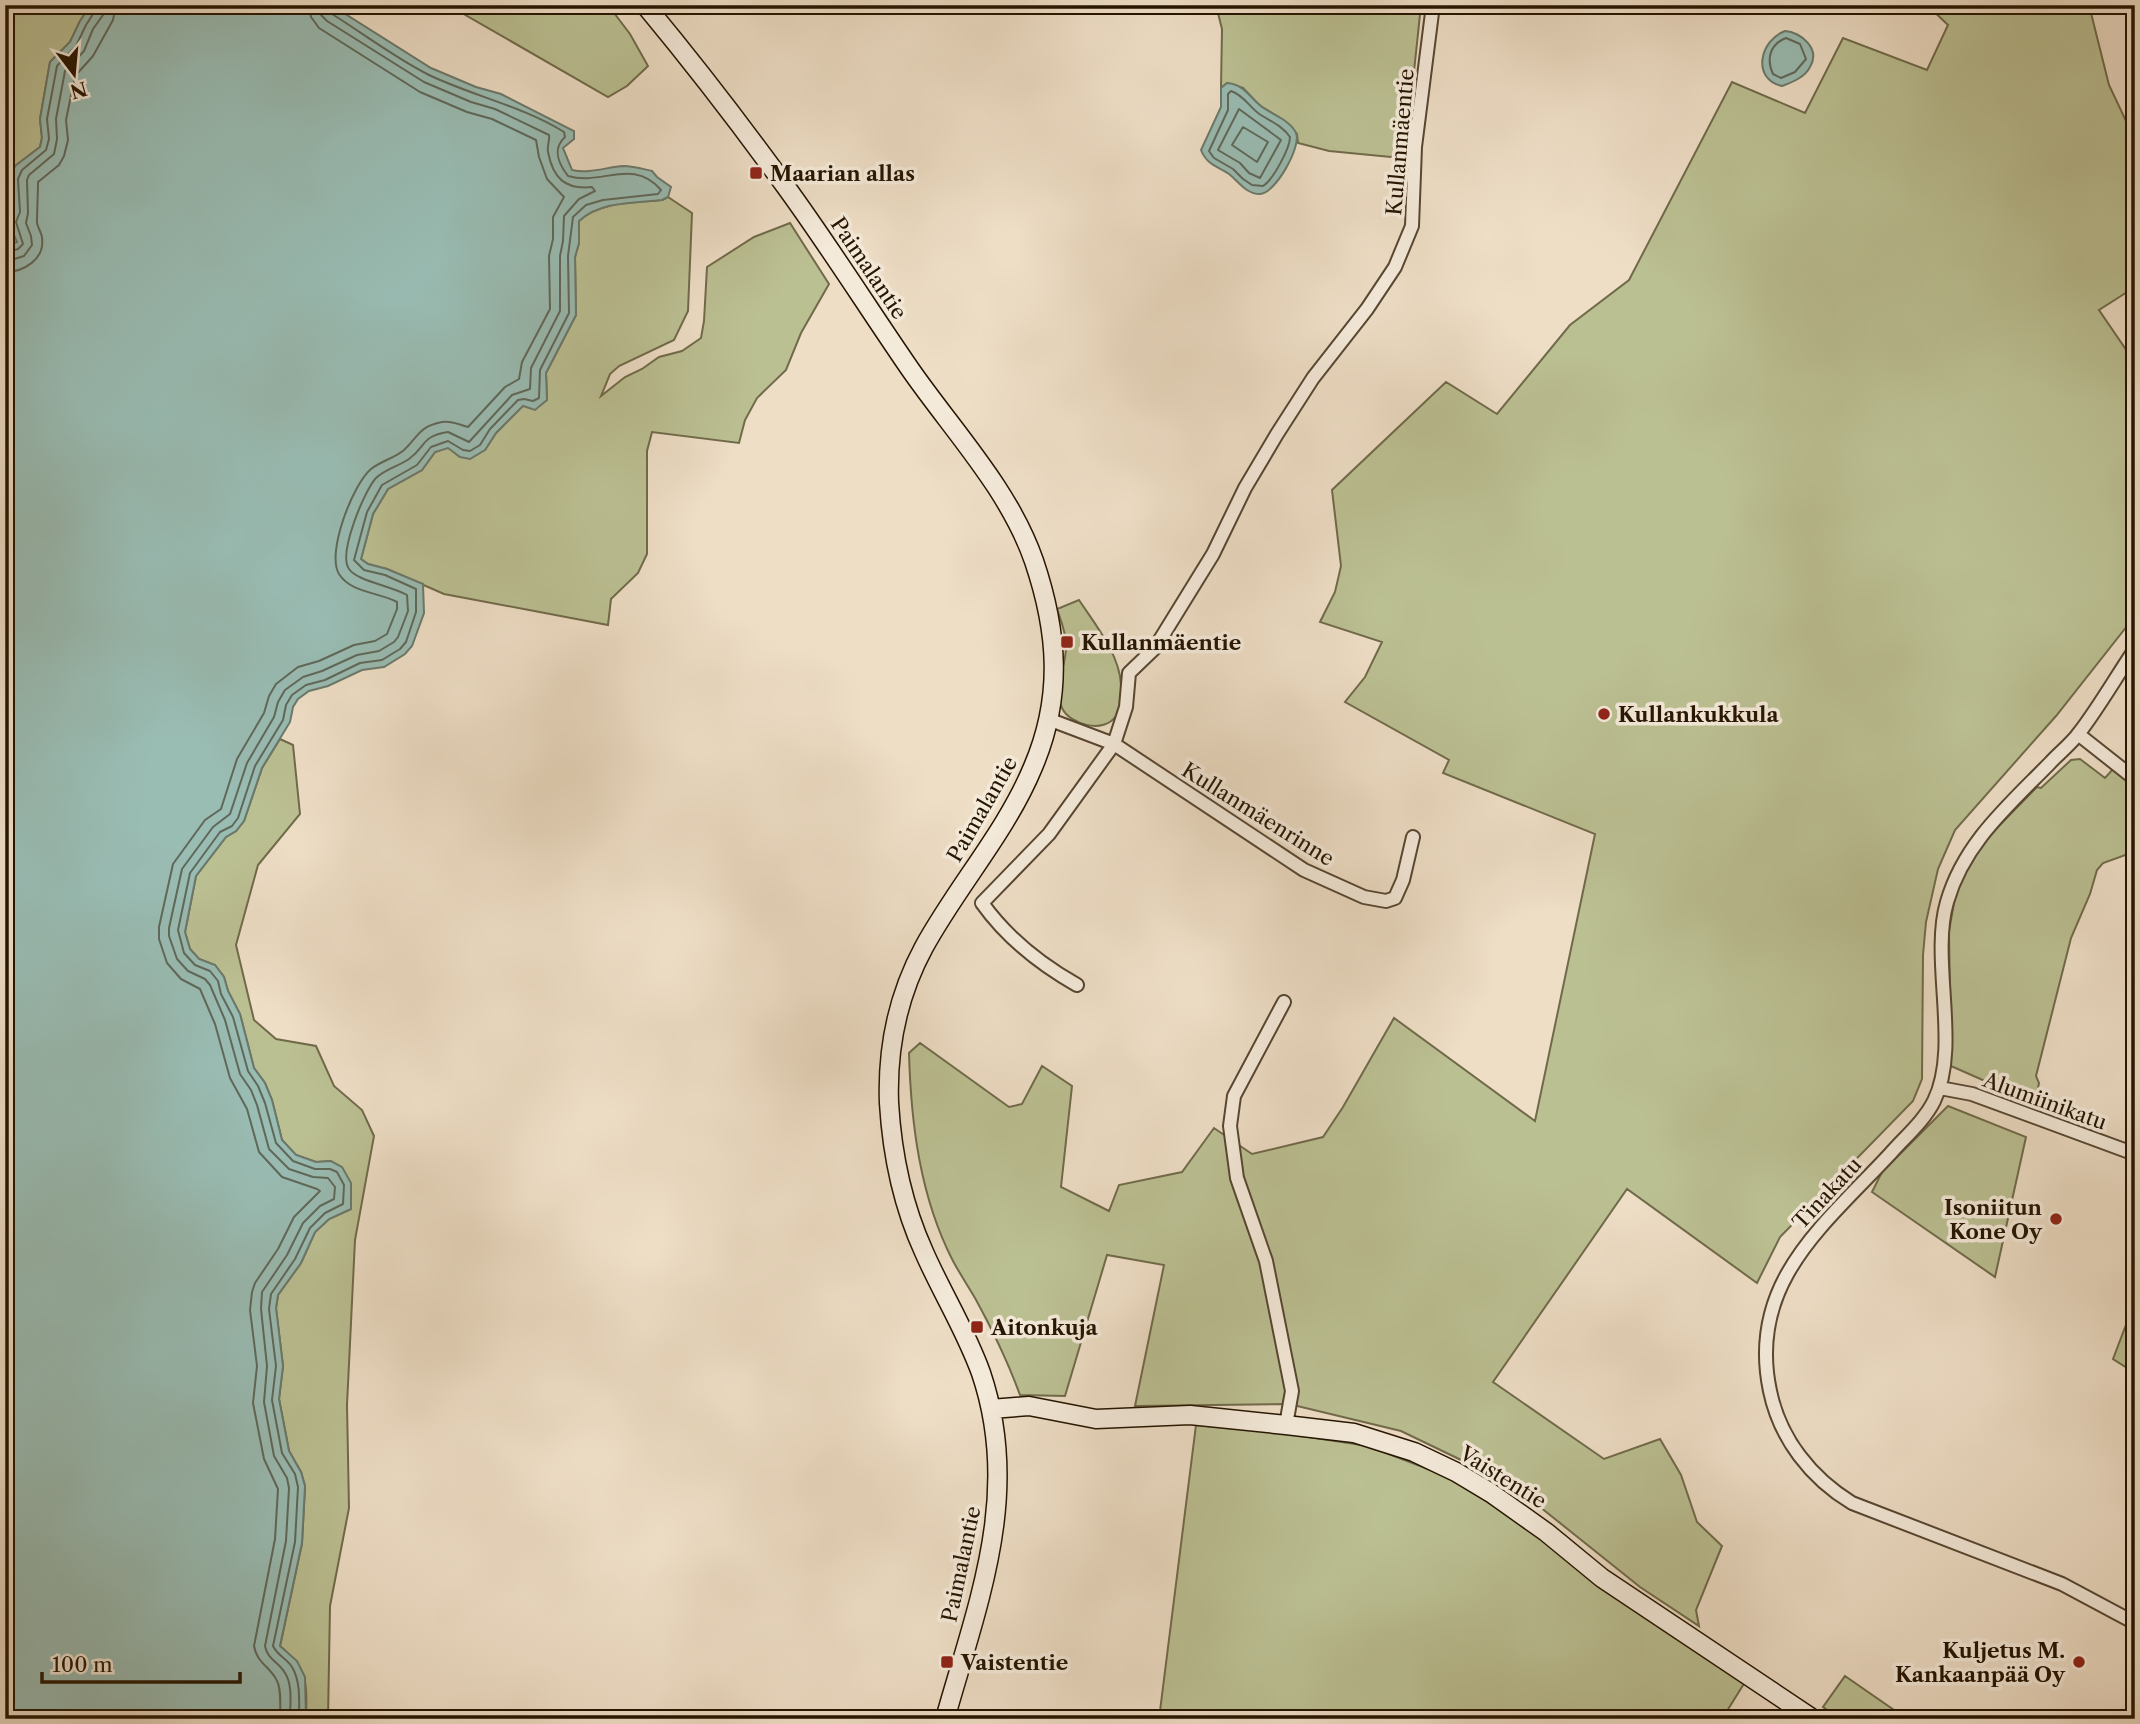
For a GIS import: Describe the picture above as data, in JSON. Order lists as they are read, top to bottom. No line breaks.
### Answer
{"streets":{"street":["Kullanmäentie","Paimalantie","Kullanmäenrinne","Alumiinikatu","Tinakatu","Vaistentie"]},"crossings":[["Kullanmäentie","Kullanmäenrinne"],["Paimalantie","Kullanmäenrinne"],["Paimalantie","Vaistentie"],["Alumiinikatu","Tinakatu"]],"places":{"transit":["Maarian allas","Kullanmäentie","Aitonkuja","Vaistentie"],"other":["Kullankukkula","Isoniitun Kone Oy","Kuljetus M. Kankaanpää Oy"]},"scale_bar":"100 m","north":"bottom"}
